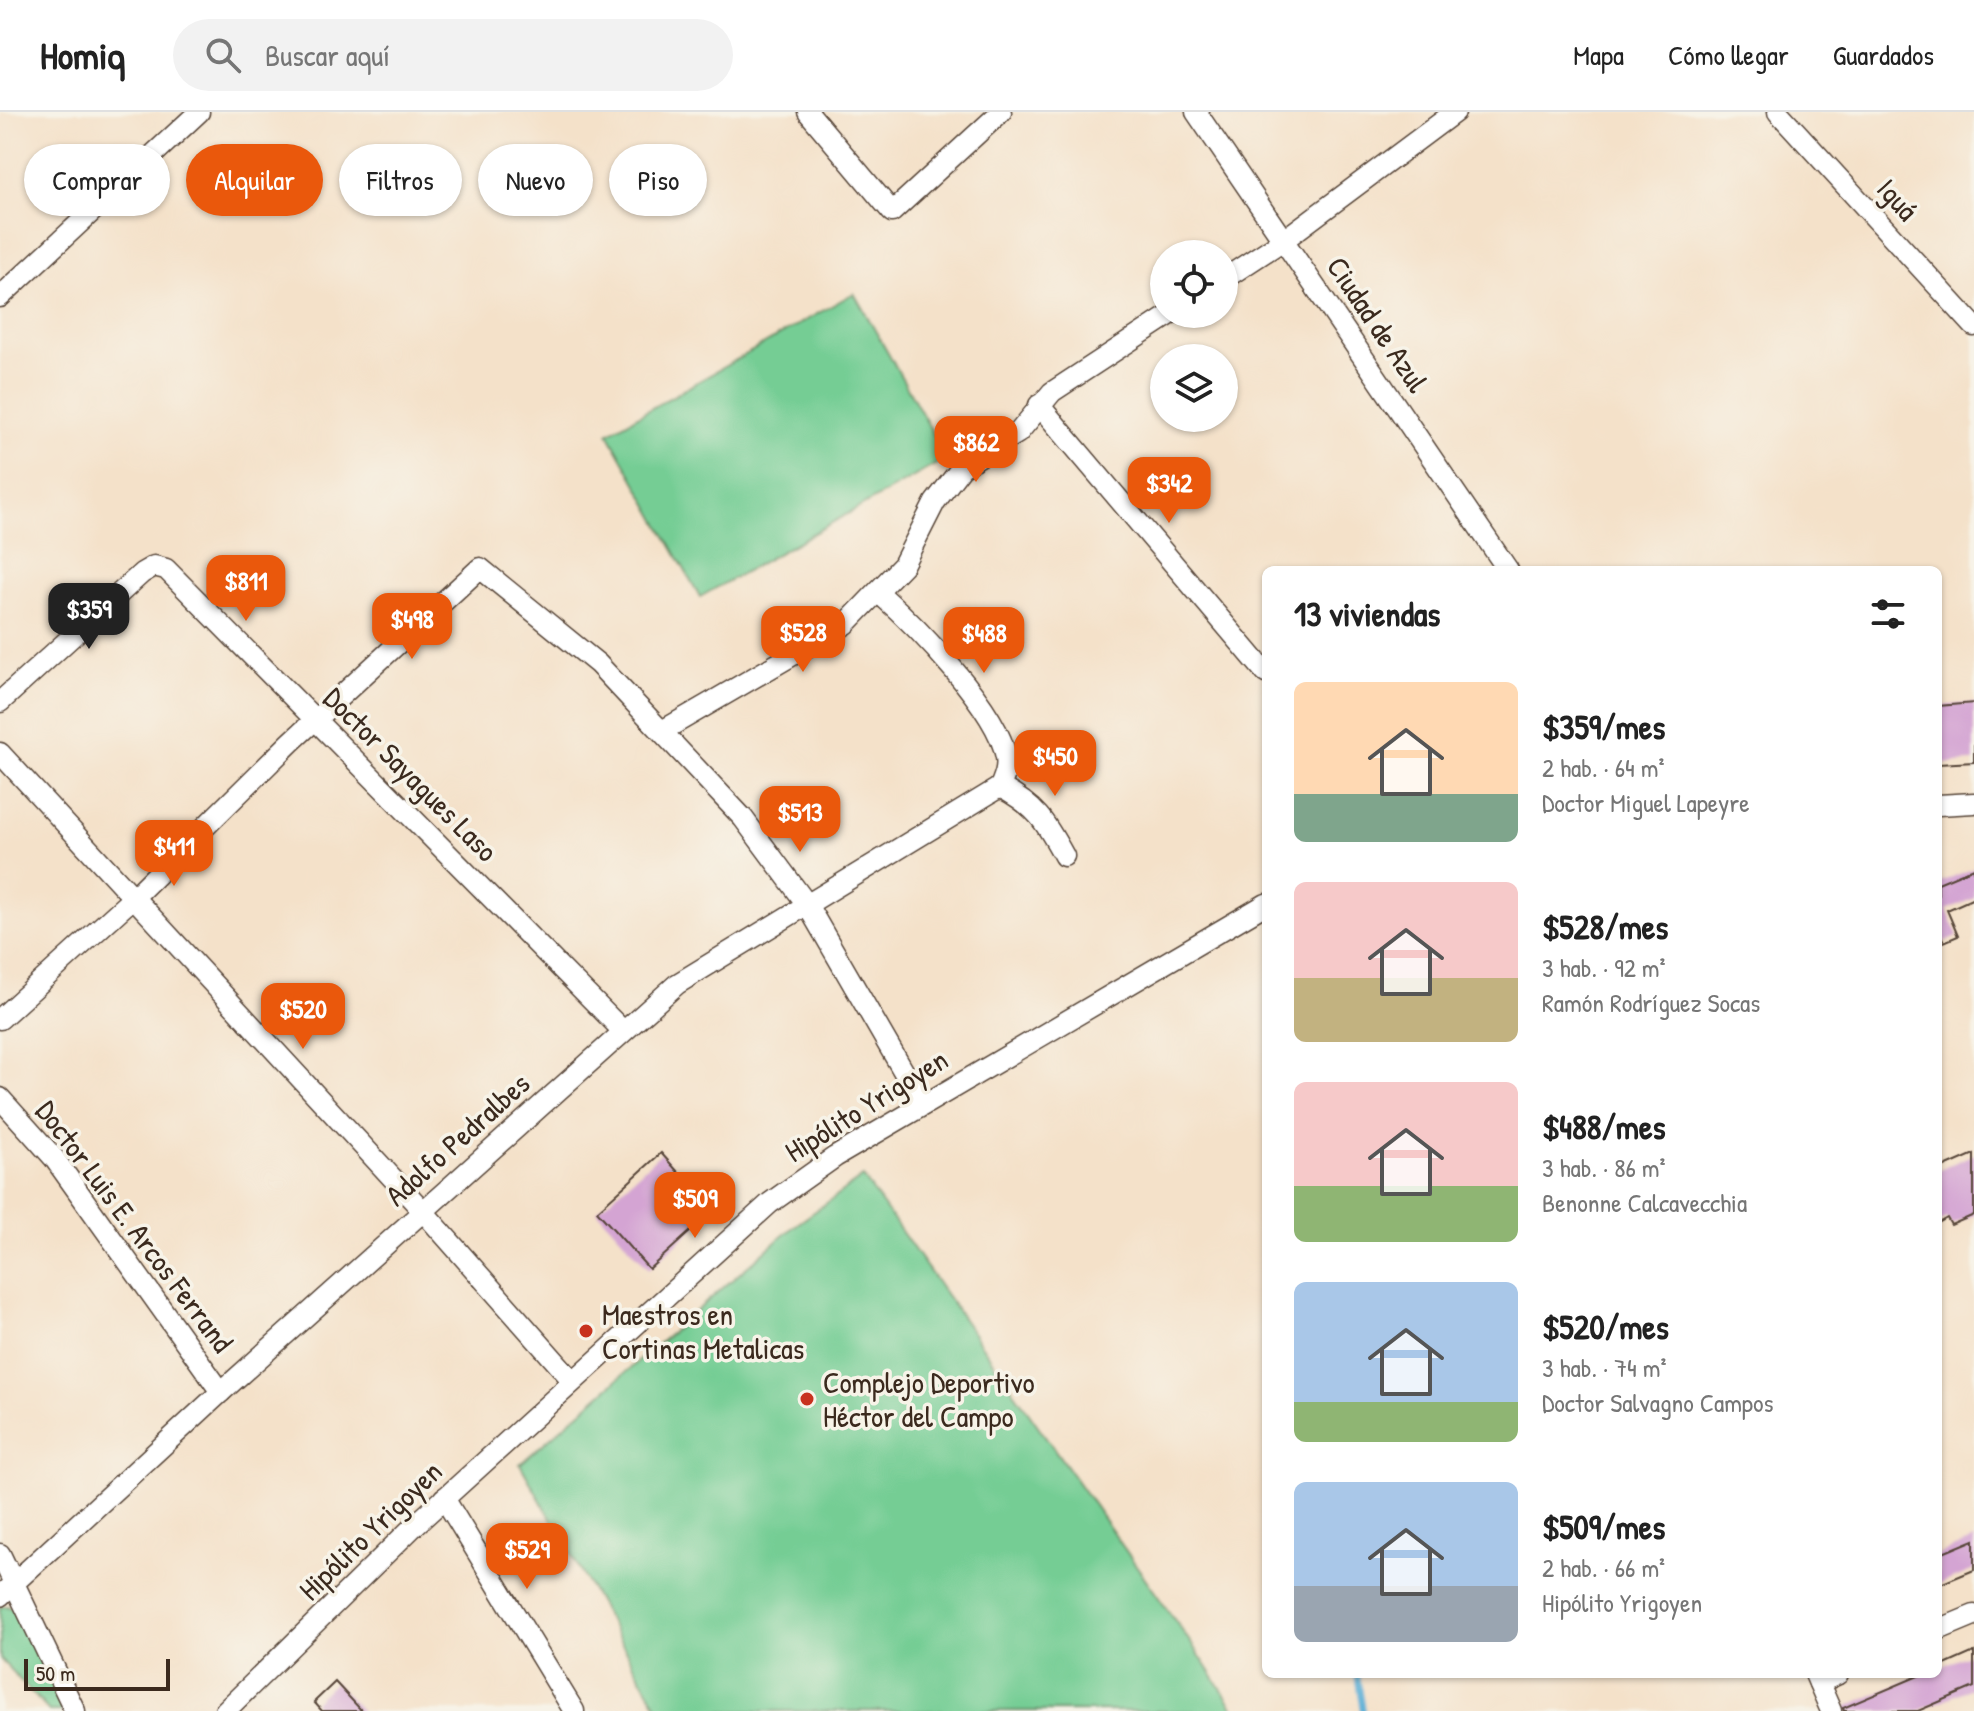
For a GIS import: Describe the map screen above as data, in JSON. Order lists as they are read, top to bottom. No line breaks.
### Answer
{"streets":{"street":["Iguá","Ciudad de Azul","Doctor Sayagues Laso","Hipólito Yrigoyen","Adolfo Pedralbes","Doctor Luis E. Arcos Ferrand"]},"crossings":[["Doctor Sayagues Laso","Adolfo Pedralbes"],["Adolfo Pedralbes","Doctor Luis E. Arcos Ferrand"]],"places":["Maestros en Cortinas Metalicas","Complejo Deportivo Héctor del Campo"],"scale_bar":"50 m","page":{"header":"Homiq","search":"Buscar aquí","nav":["Mapa","Cómo llegar","Guardados"],"chip":["Comprar","Alquilar","Filtros","Nuevo","Piso"],"price":["$862","$342","$811","$359","$498","$528","$488","$450","$513","$411","$520","$509","$529"],"heading":"13 viviendas","list":[{"name":"$359/mes","note":"2 hab. · 64 m² · Doctor Miguel Lapeyre"},{"name":"$528/mes","note":"3 hab. · 92 m² · Ramón Rodríguez Socas"},{"name":"$488/mes","note":"3 hab. · 86 m² · Benonne Calcavecchia"},{"name":"$520/mes","note":"3 hab. · 74 m² · Doctor Salvagno Campos"},{"name":"$509/mes","note":"2 hab. · 66 m² · Hipólito Yrigoyen"}],"scale":"50 m"}}
